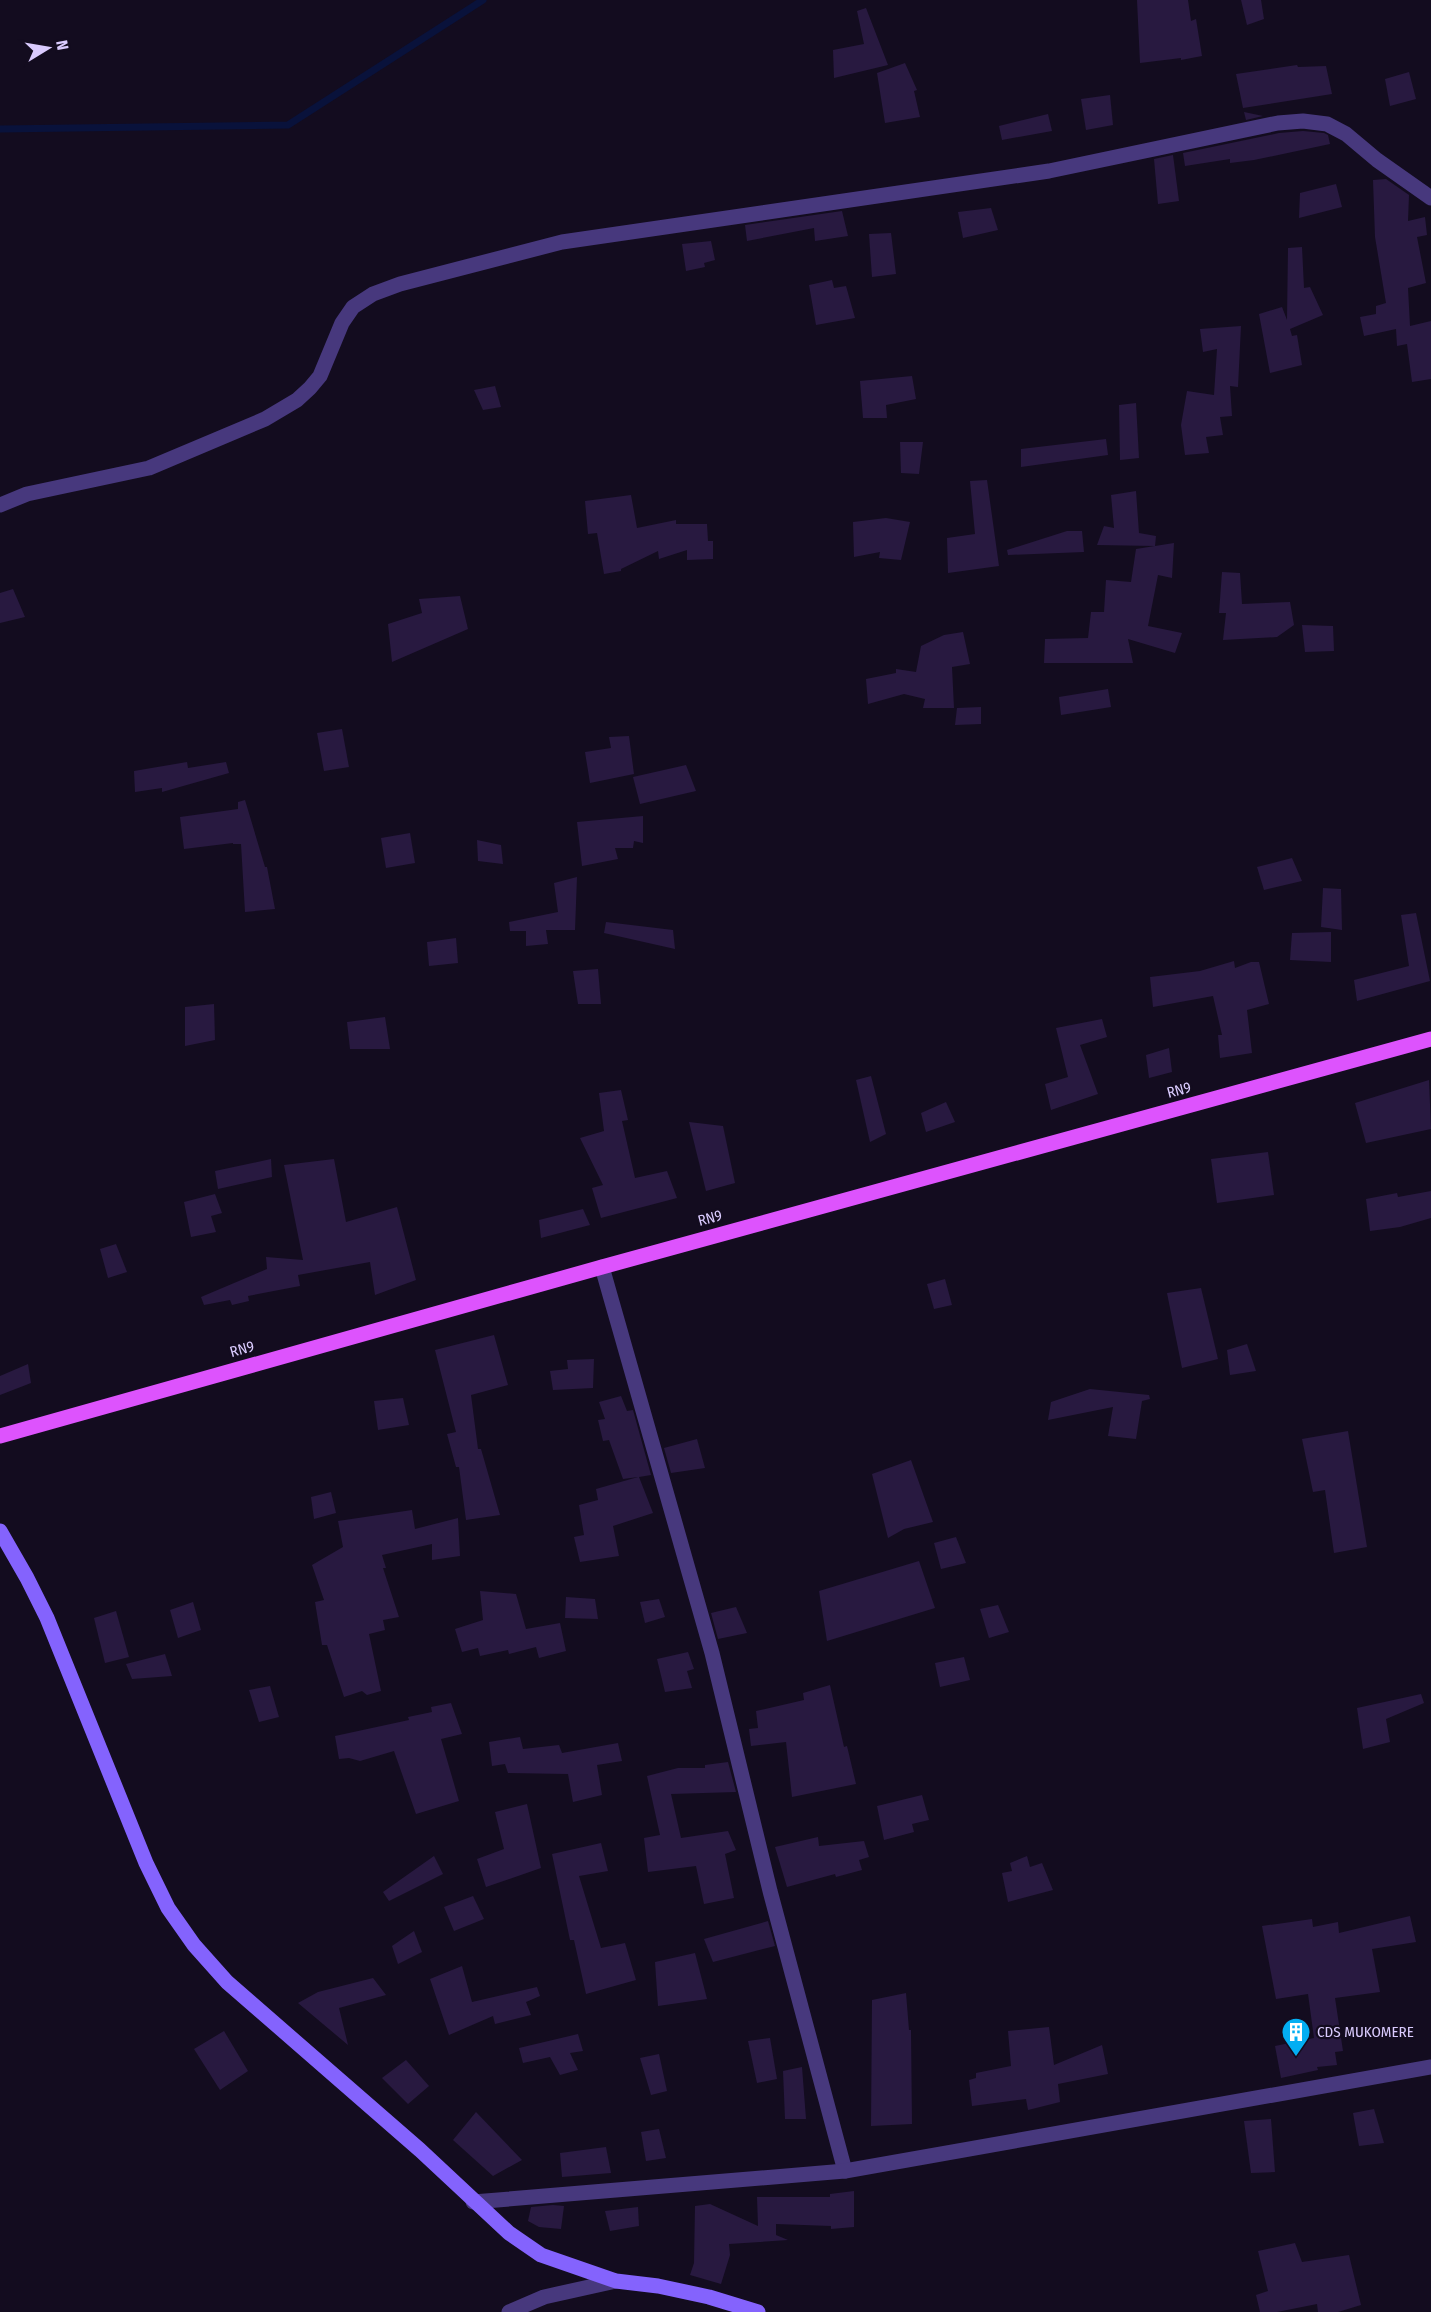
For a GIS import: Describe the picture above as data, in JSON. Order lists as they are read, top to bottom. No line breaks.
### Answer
{"streets":{"main road":["RN9"]},"places":{"building":["CDS MUKOMERE"]},"north":"right"}
